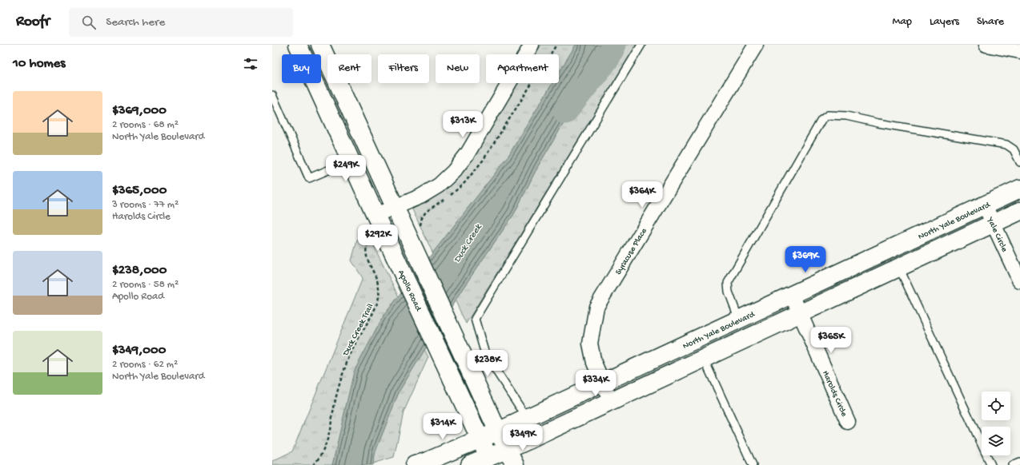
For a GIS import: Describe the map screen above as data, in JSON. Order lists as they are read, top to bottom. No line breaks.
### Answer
{"streets":{"street":["North Yale Boulevard","Yale Circle","Syracuse Place","Apollo Road","Harolds Circle"],"path":["Duck Creek Trail"]},"crossings":[["North Yale Boulevard","Yale Circle"],["North Yale Boulevard","Syracuse Place"],["North Yale Boulevard","Apollo Road"],["North Yale Boulevard","Harolds Circle"]],"water":["Duck Creek"],"page":{"header":"Roofr","search":"Search here","nav":["Map","Layers","Share"],"heading":"10 homes","chip":["Buy","Rent","Filters","New","Apartment"],"list":[{"name":"$369,000","note":"2 rooms · 68 m² · North Yale Boulevard"},{"name":"$365,000","note":"3 rooms · 77 m² · Harolds Circle"},{"name":"$238,000","note":"2 rooms · 58 m² · Apollo Road"},{"name":"$349,000","note":"2 rooms · 62 m² · North Yale Boulevard"}],"price":["$313K","$249K","$364K","$292K","$369K","$365K","$238K","$334K","$314K","$349K"]}}
